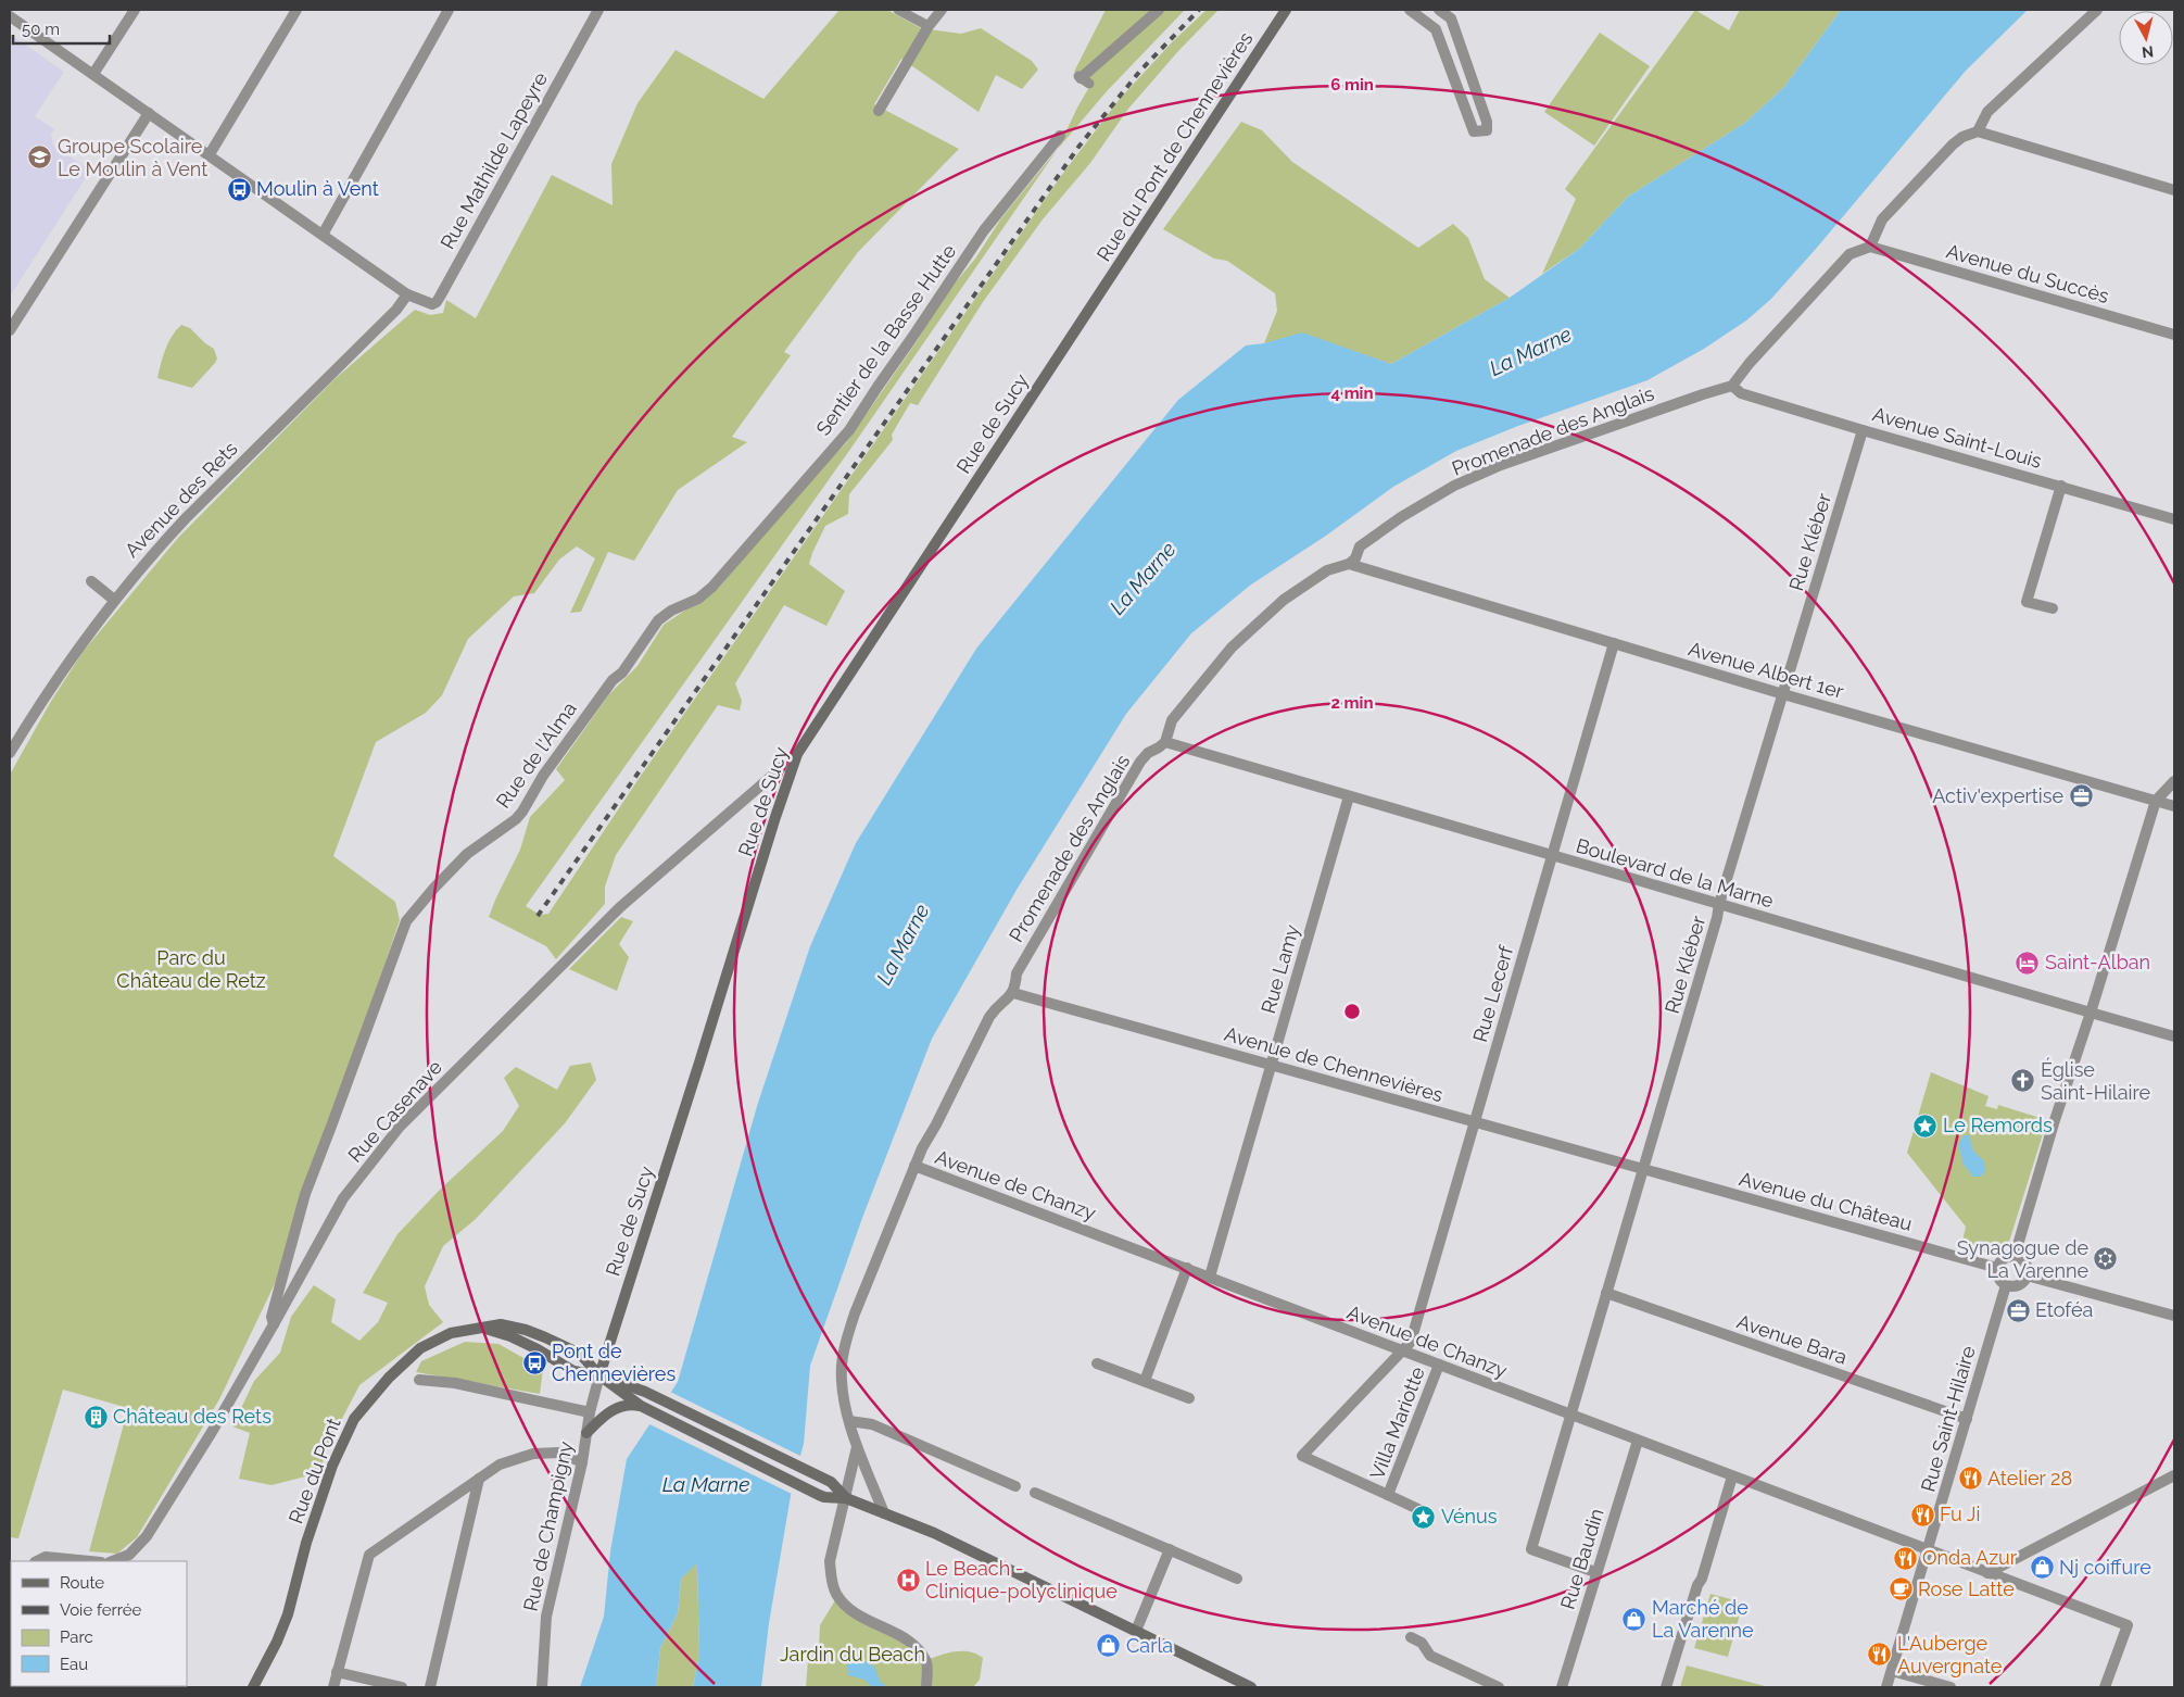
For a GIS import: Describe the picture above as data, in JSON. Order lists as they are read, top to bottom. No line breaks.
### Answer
{"streets":{"main road":["Rue du Pont de Chennevières","Rue de Sucy","Rue du Pont"],"street":["Rue Mathilde Lapeyre","Avenue du Succès","Sentier de la Basse Hutte","Promenade des Anglais","Avenue Saint-Louis","Avenue des Rets","Rue Kléber","Avenue Albert 1er","Rue de l'Alma","Boulevard de la Marne","Rue Lamy","Rue Lecerf","Avenue de Chennevières","Rue Casenave","Avenue de Chanzy","Avenue du Château","Avenue Bara","Rue Saint-Hilaire","Villa Mariotte","Rue de Champigny","Rue Baudin"]},"crossings":[["Rue du Pont de Chennevières","Rue de Sucy"],["Rue Mathilde Lapeyre","Avenue des Rets"],["Sentier de la Basse Hutte","Rue de l'Alma"],["Rue de Sucy","Rue Casenave"],["Rue de Sucy","Rue du Pont"],["Rue de Sucy","Rue de Champigny"],["Promenade des Anglais","Avenue Saint-Louis"],["Promenade des Anglais","Avenue Albert 1er"],["Promenade des Anglais","Boulevard de la Marne"],["Promenade des Anglais","Avenue de Chennevières"],["Promenade des Anglais","Avenue de Chanzy"],["Avenue Saint-Louis","Rue Kléber"],["Rue Kléber","Avenue Albert 1er"],["Rue Kléber","Boulevard de la Marne"],["Rue Kléber","Avenue de Chennevières"],["Rue Kléber","Avenue de Chanzy"],["Rue Kléber","Avenue du Château"],["Rue Kléber","Avenue Bara"],["Rue Kléber","Rue Baudin"],["Avenue Albert 1er","Rue Lecerf"],["Rue de l'Alma","Rue Casenave"],["Boulevard de la Marne","Rue Lamy"],["Boulevard de la Marne","Rue Lecerf"],["Rue Lamy","Avenue de Chennevières"],["Rue Lamy","Avenue de Chanzy"],["Rue Lecerf","Avenue de Chennevières"],["Rue Lecerf","Avenue de Chanzy"],["Rue Lecerf","Villa Mariotte"],["Avenue de Chennevières","Avenue du Château"],["Avenue de Chanzy","Rue Saint-Hilaire"],["Avenue de Chanzy","Villa Mariotte"],["Avenue de Chanzy","Rue Baudin"],["Avenue du Château","Rue Saint-Hilaire"],["Avenue Bara","Rue Saint-Hilaire"],["Rue du Pont","Rue de Champigny"]],"water":["La Marne"],"parks":["Parc du Château de Retz","Jardin du Beach"],"places":{"school or university":["Groupe Scolaire Le Moulin à Vent"],"bus stop":["Moulin à Vent","Pont de Chennevières"],"office":["Activ'expertise","Etoféa"],"hotel":["Saint-Alban"],"church":["Église Saint-Hilaire"],"place":["Le Remords","Vénus"],"synagogue":["Synagogue de La Varenne"],"building":["Château des Rets"],"restaurant":["Atelier 28","Fu Ji","Onda Azur","L'Auberge Auvergnate"],"shop":["Nj coiffure","Marché de La Varenne","Carla"],"hospital":["Le Beach - Clinique-polyclinique"],"cafe":["Rose Latte"]},"legend":["Route","Voie ferrée","Parc","Eau"],"scale_bar":"50 m","north":"bottom","rings":["6 min","4 min","2 min"]}
